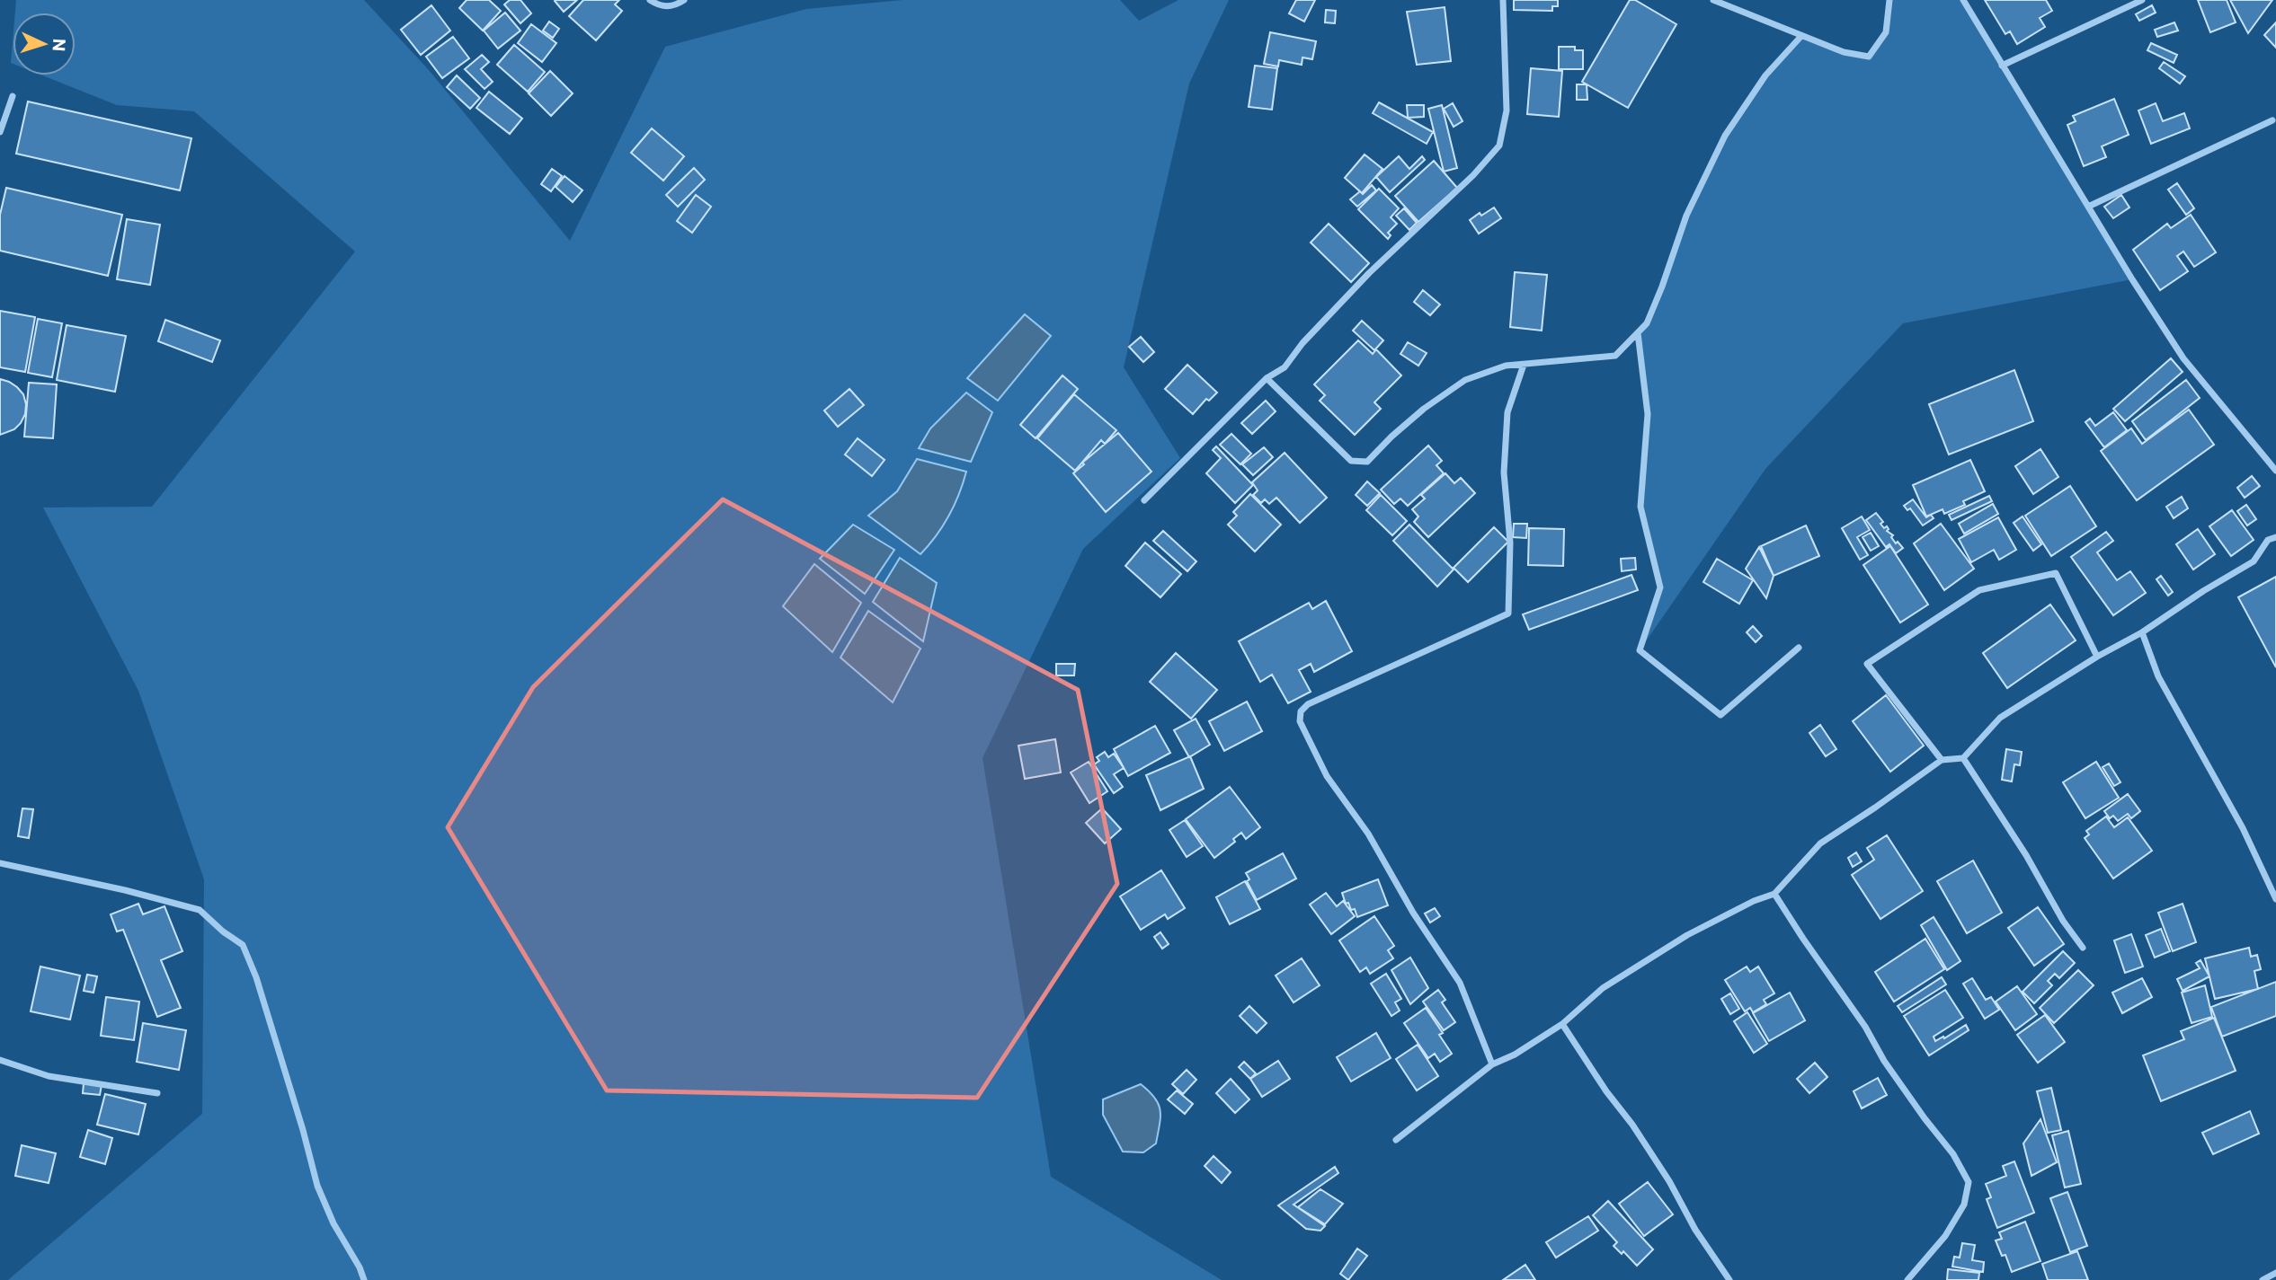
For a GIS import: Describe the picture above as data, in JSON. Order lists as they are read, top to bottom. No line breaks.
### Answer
{"north":"right"}
